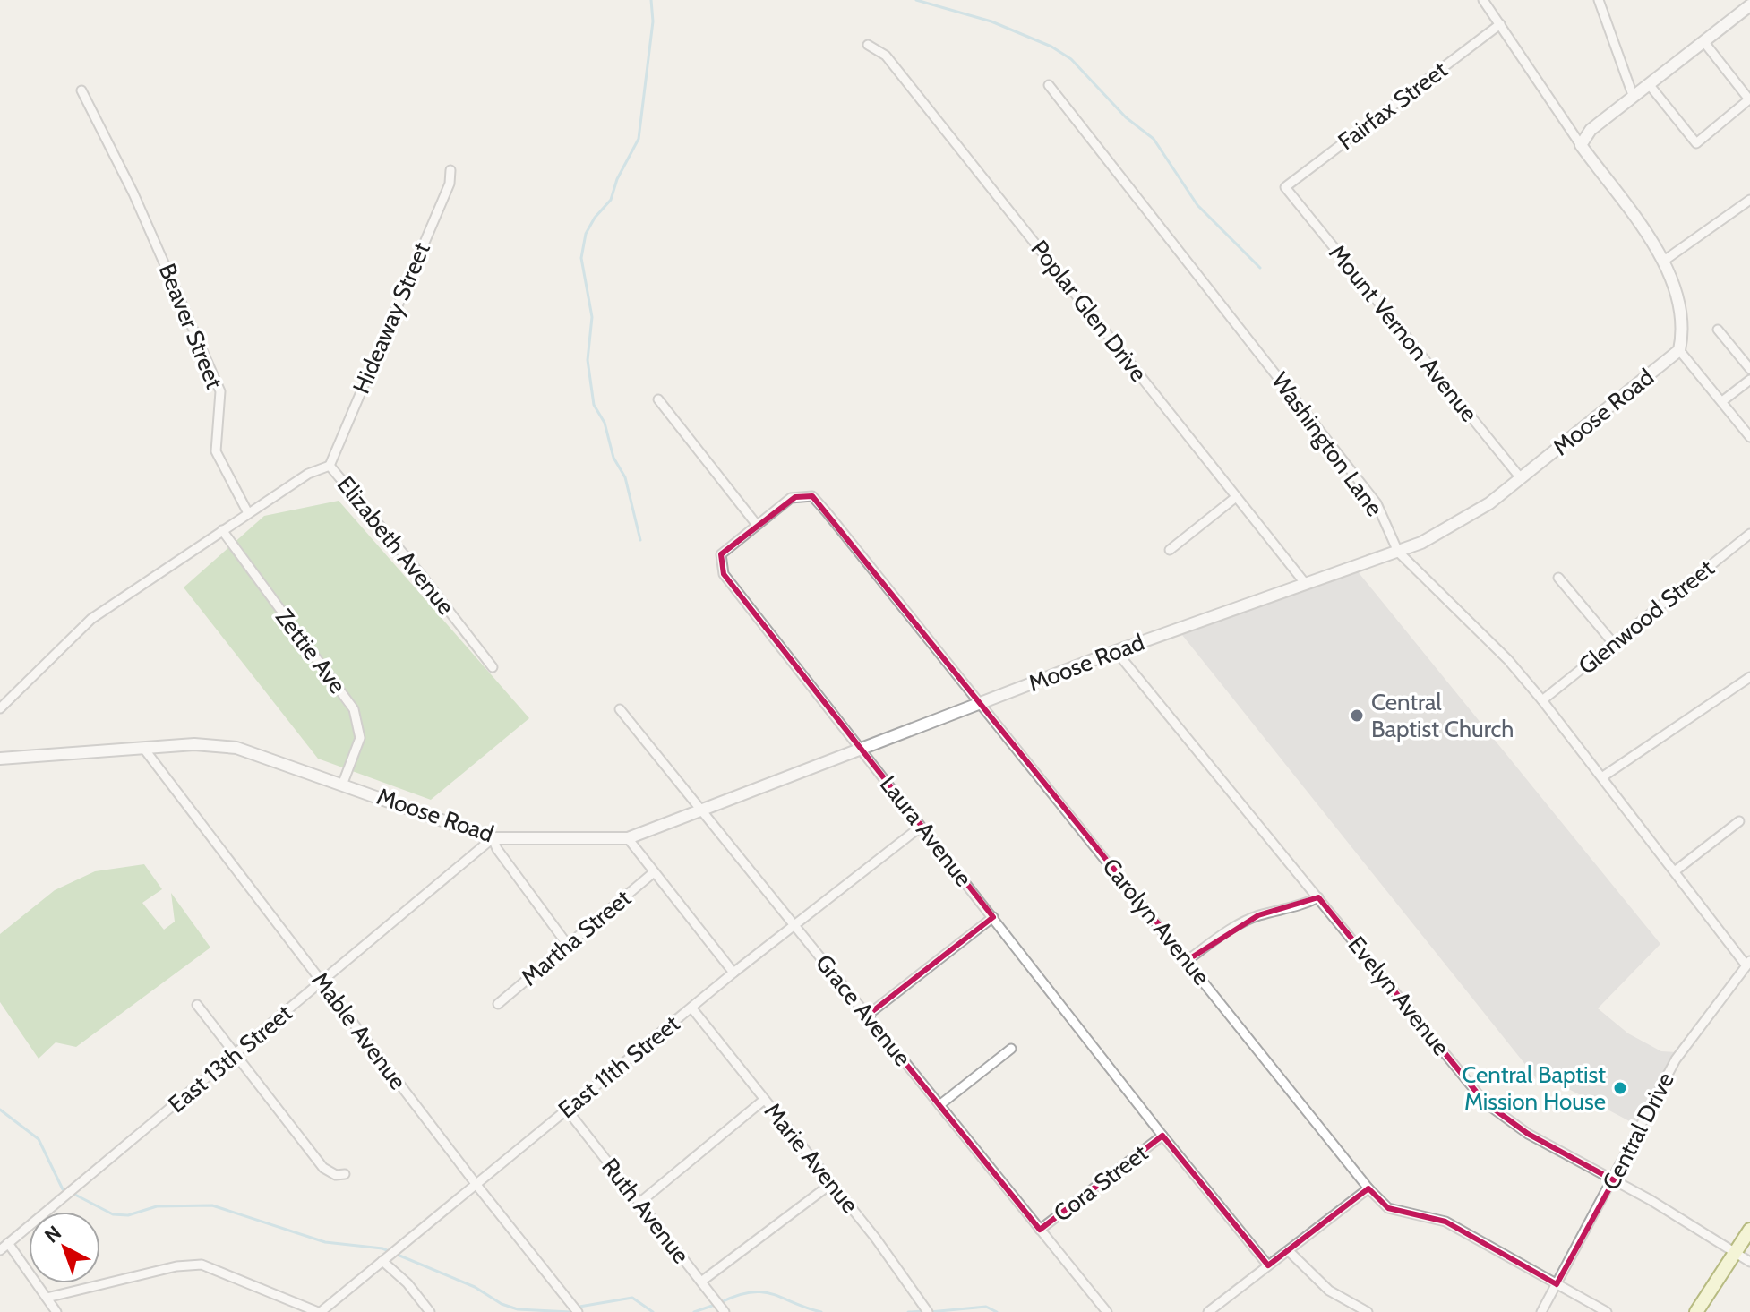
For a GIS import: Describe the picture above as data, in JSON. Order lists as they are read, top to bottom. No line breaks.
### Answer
{"streets":{"street":["Fairfax Street","Poplar Glen Drive","Hideaway Street","Beaver Street","Mount Vernon Avenue","Moose Road","Washington Lane","Elizabeth Avenue","Glenwood Street","Zettie Ave","Laura Avenue","Carolyn Avenue","Martha Street","Evelyn Avenue","Grace Avenue","Mable Avenue","East 13th Street","East 11th Street","Central Drive","Marie Avenue","Cora Street","Ruth Avenue"]},"crossings":[["Fairfax Street","Mount Vernon Avenue"],["Poplar Glen Drive","Moose Road"],["Hideaway Street","Elizabeth Avenue"],["Beaver Street","Elizabeth Avenue"],["Mount Vernon Avenue","Moose Road"],["Moose Road","Washington Lane"],["Moose Road","Zettie Ave"],["Moose Road","Laura Avenue"],["Moose Road","Carolyn Avenue"],["Moose Road","Evelyn Avenue"],["Moose Road","Grace Avenue"],["Moose Road","Mable Avenue"],["Moose Road","East 13th Street"],["Washington Lane","Glenwood Street"],["Washington Lane","Central Drive"],["Laura Avenue","Carolyn Avenue"],["Laura Avenue","East 11th Street"],["Laura Avenue","Cora Street"],["Carolyn Avenue","Central Drive"],["Evelyn Avenue","Central Drive"],["Grace Avenue","East 11th Street"],["Grace Avenue","Cora Street"],["Mable Avenue","East 13th Street"],["Mable Avenue","East 11th Street"],["East 11th Street","Marie Avenue"],["East 11th Street","Ruth Avenue"]],"places":["Central Baptist Church","Central Baptist Mission House"],"north":"top left"}
